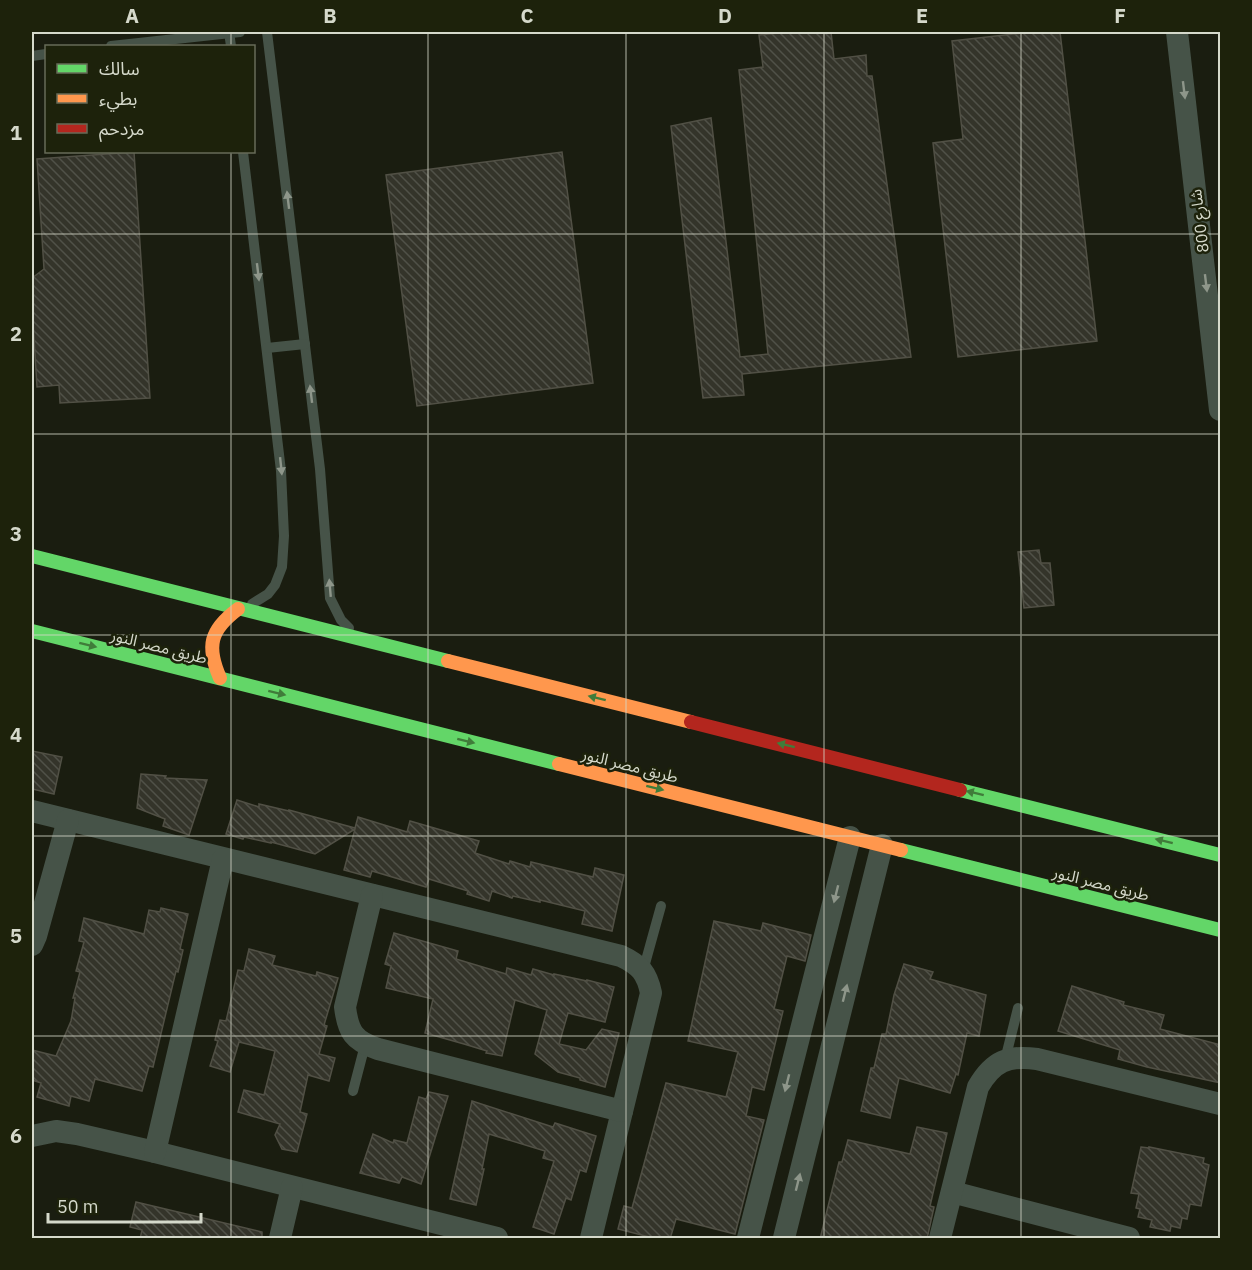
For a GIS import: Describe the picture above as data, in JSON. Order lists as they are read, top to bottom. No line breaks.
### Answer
{"streets":{"street":["شارع 800","طريق مصر النور"]},"one_way":["شارع 800"],"legend":["سالك","بطيء","مزدحم"],"scale_bar":"50 m","grid":{"columns":["A","B","C","D","E","F"],"rows":["1","2","3","4","5","6"]}}
